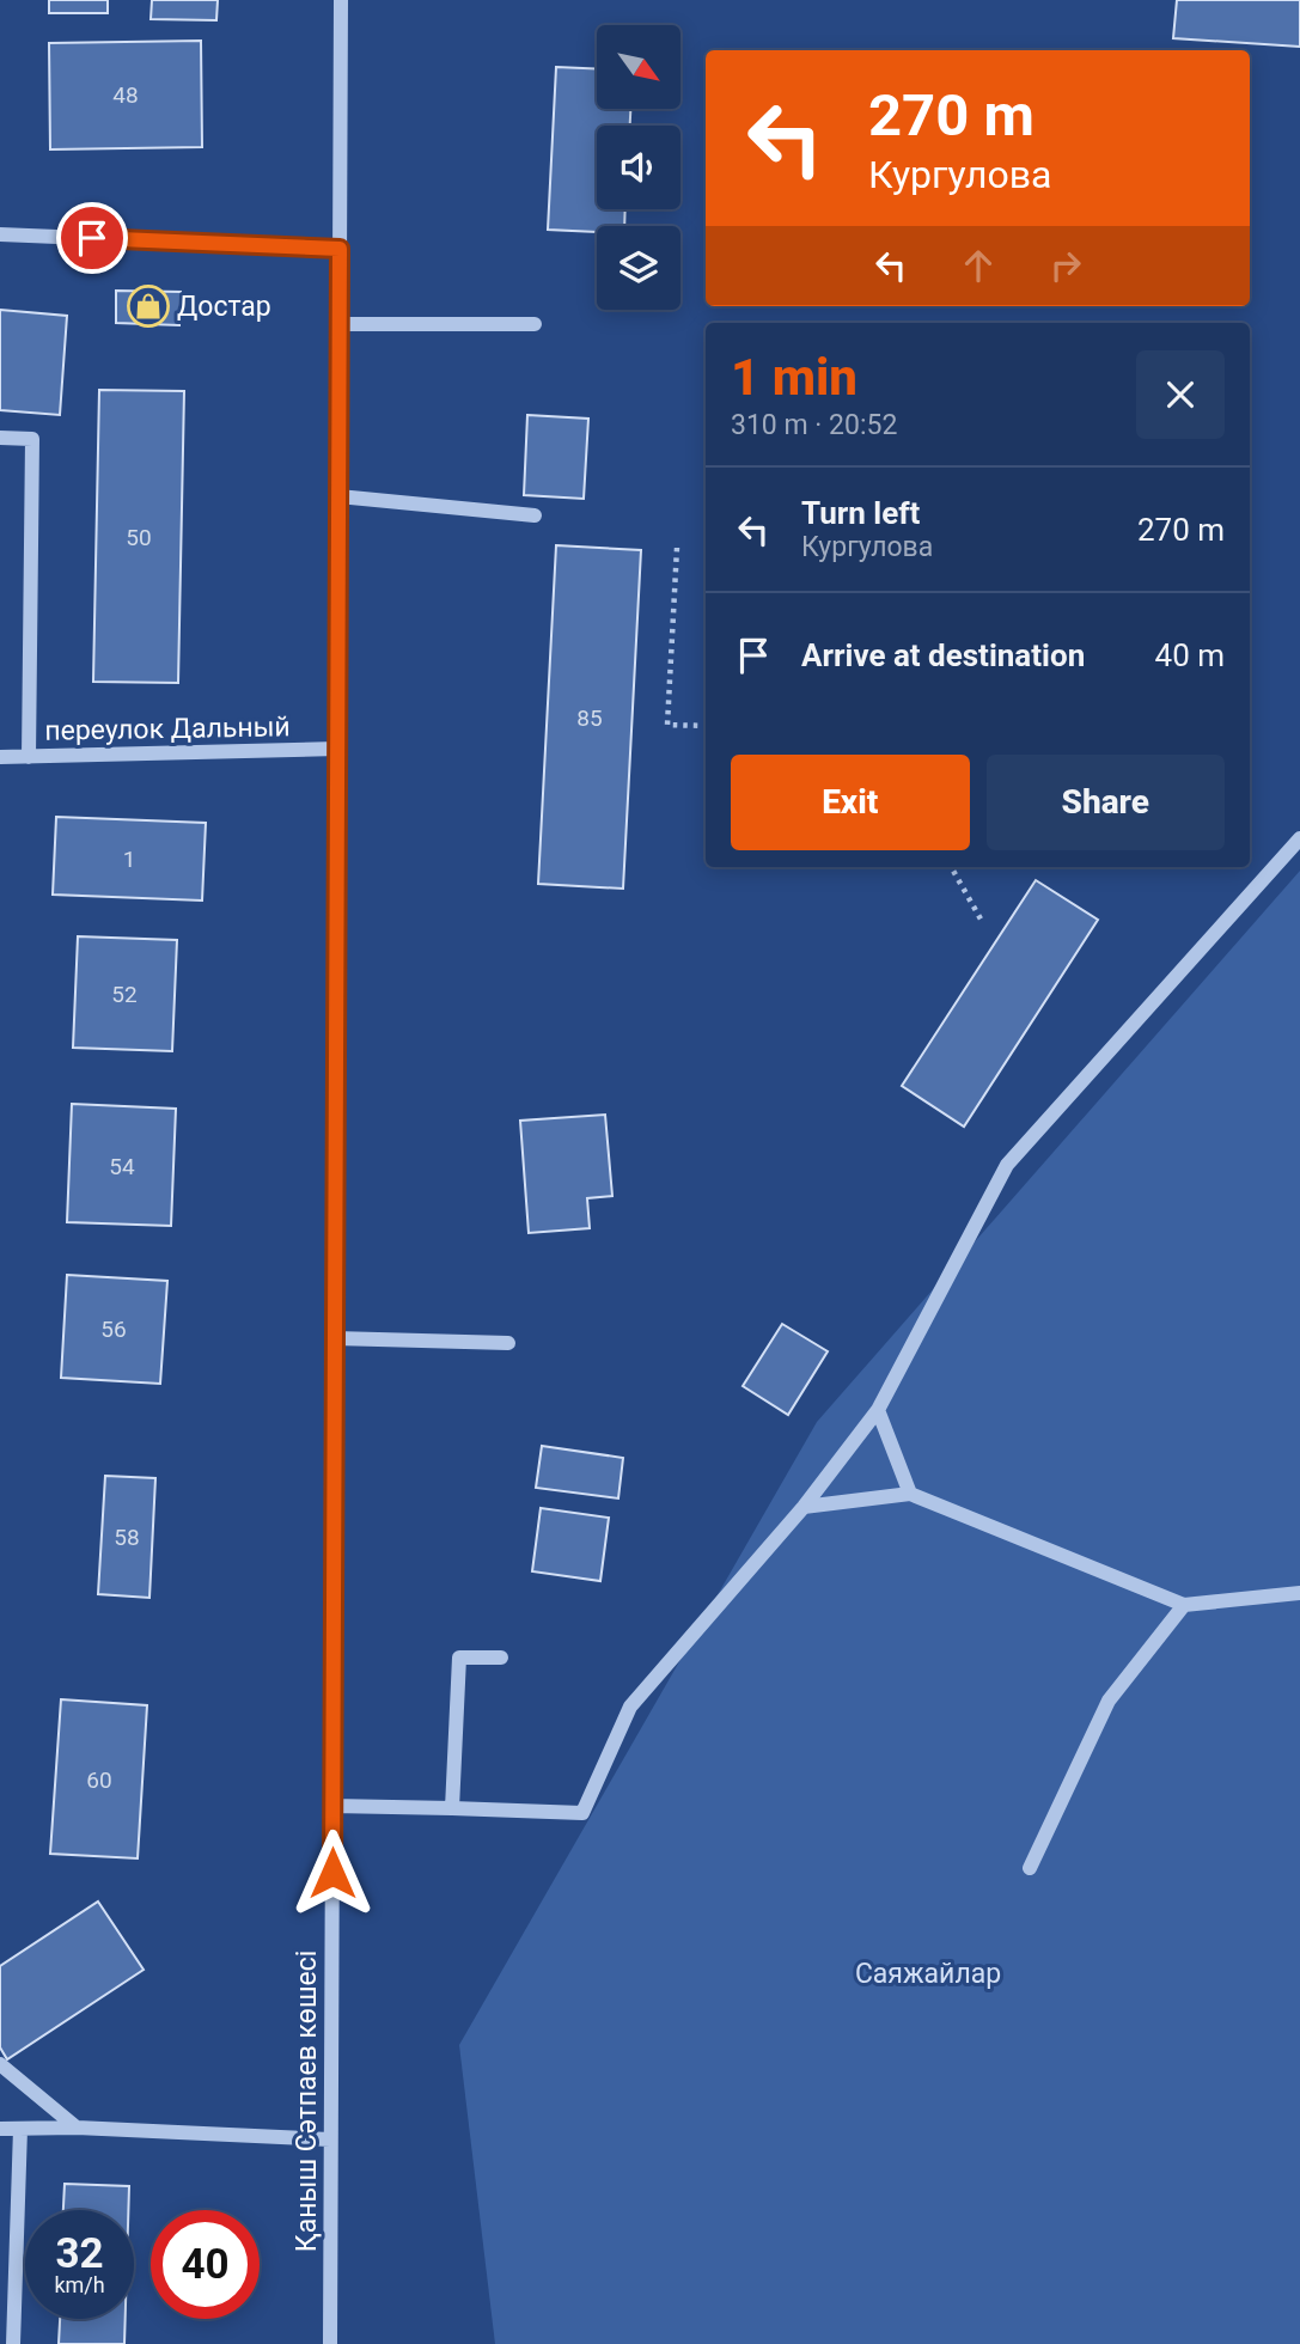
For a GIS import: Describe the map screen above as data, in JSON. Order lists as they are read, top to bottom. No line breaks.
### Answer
{"streets":{"street":["переулок Дальный","Қаныш Сәтпаев көшесі"]},"crossings":[["переулок Дальный","Қаныш Сәтпаев көшесі"]],"parks":["Саяжайлар"],"places":{"shop":["Достар"]},"house_numbers":["48","50","85","1","52","54","56","58","60"],"north":"bottom right","page":{"turn":["270 m","Кургулова"],"heading":["1 min","310 m · 20:52"],"list":[{"name":"Turn left","note":"Кургулова","value":"270 m"},{"name":"Arrive at destination","value":"40 m"}],"buttons":["Exit","Share"],"speed":"32 km/h","limit":"40"}}
